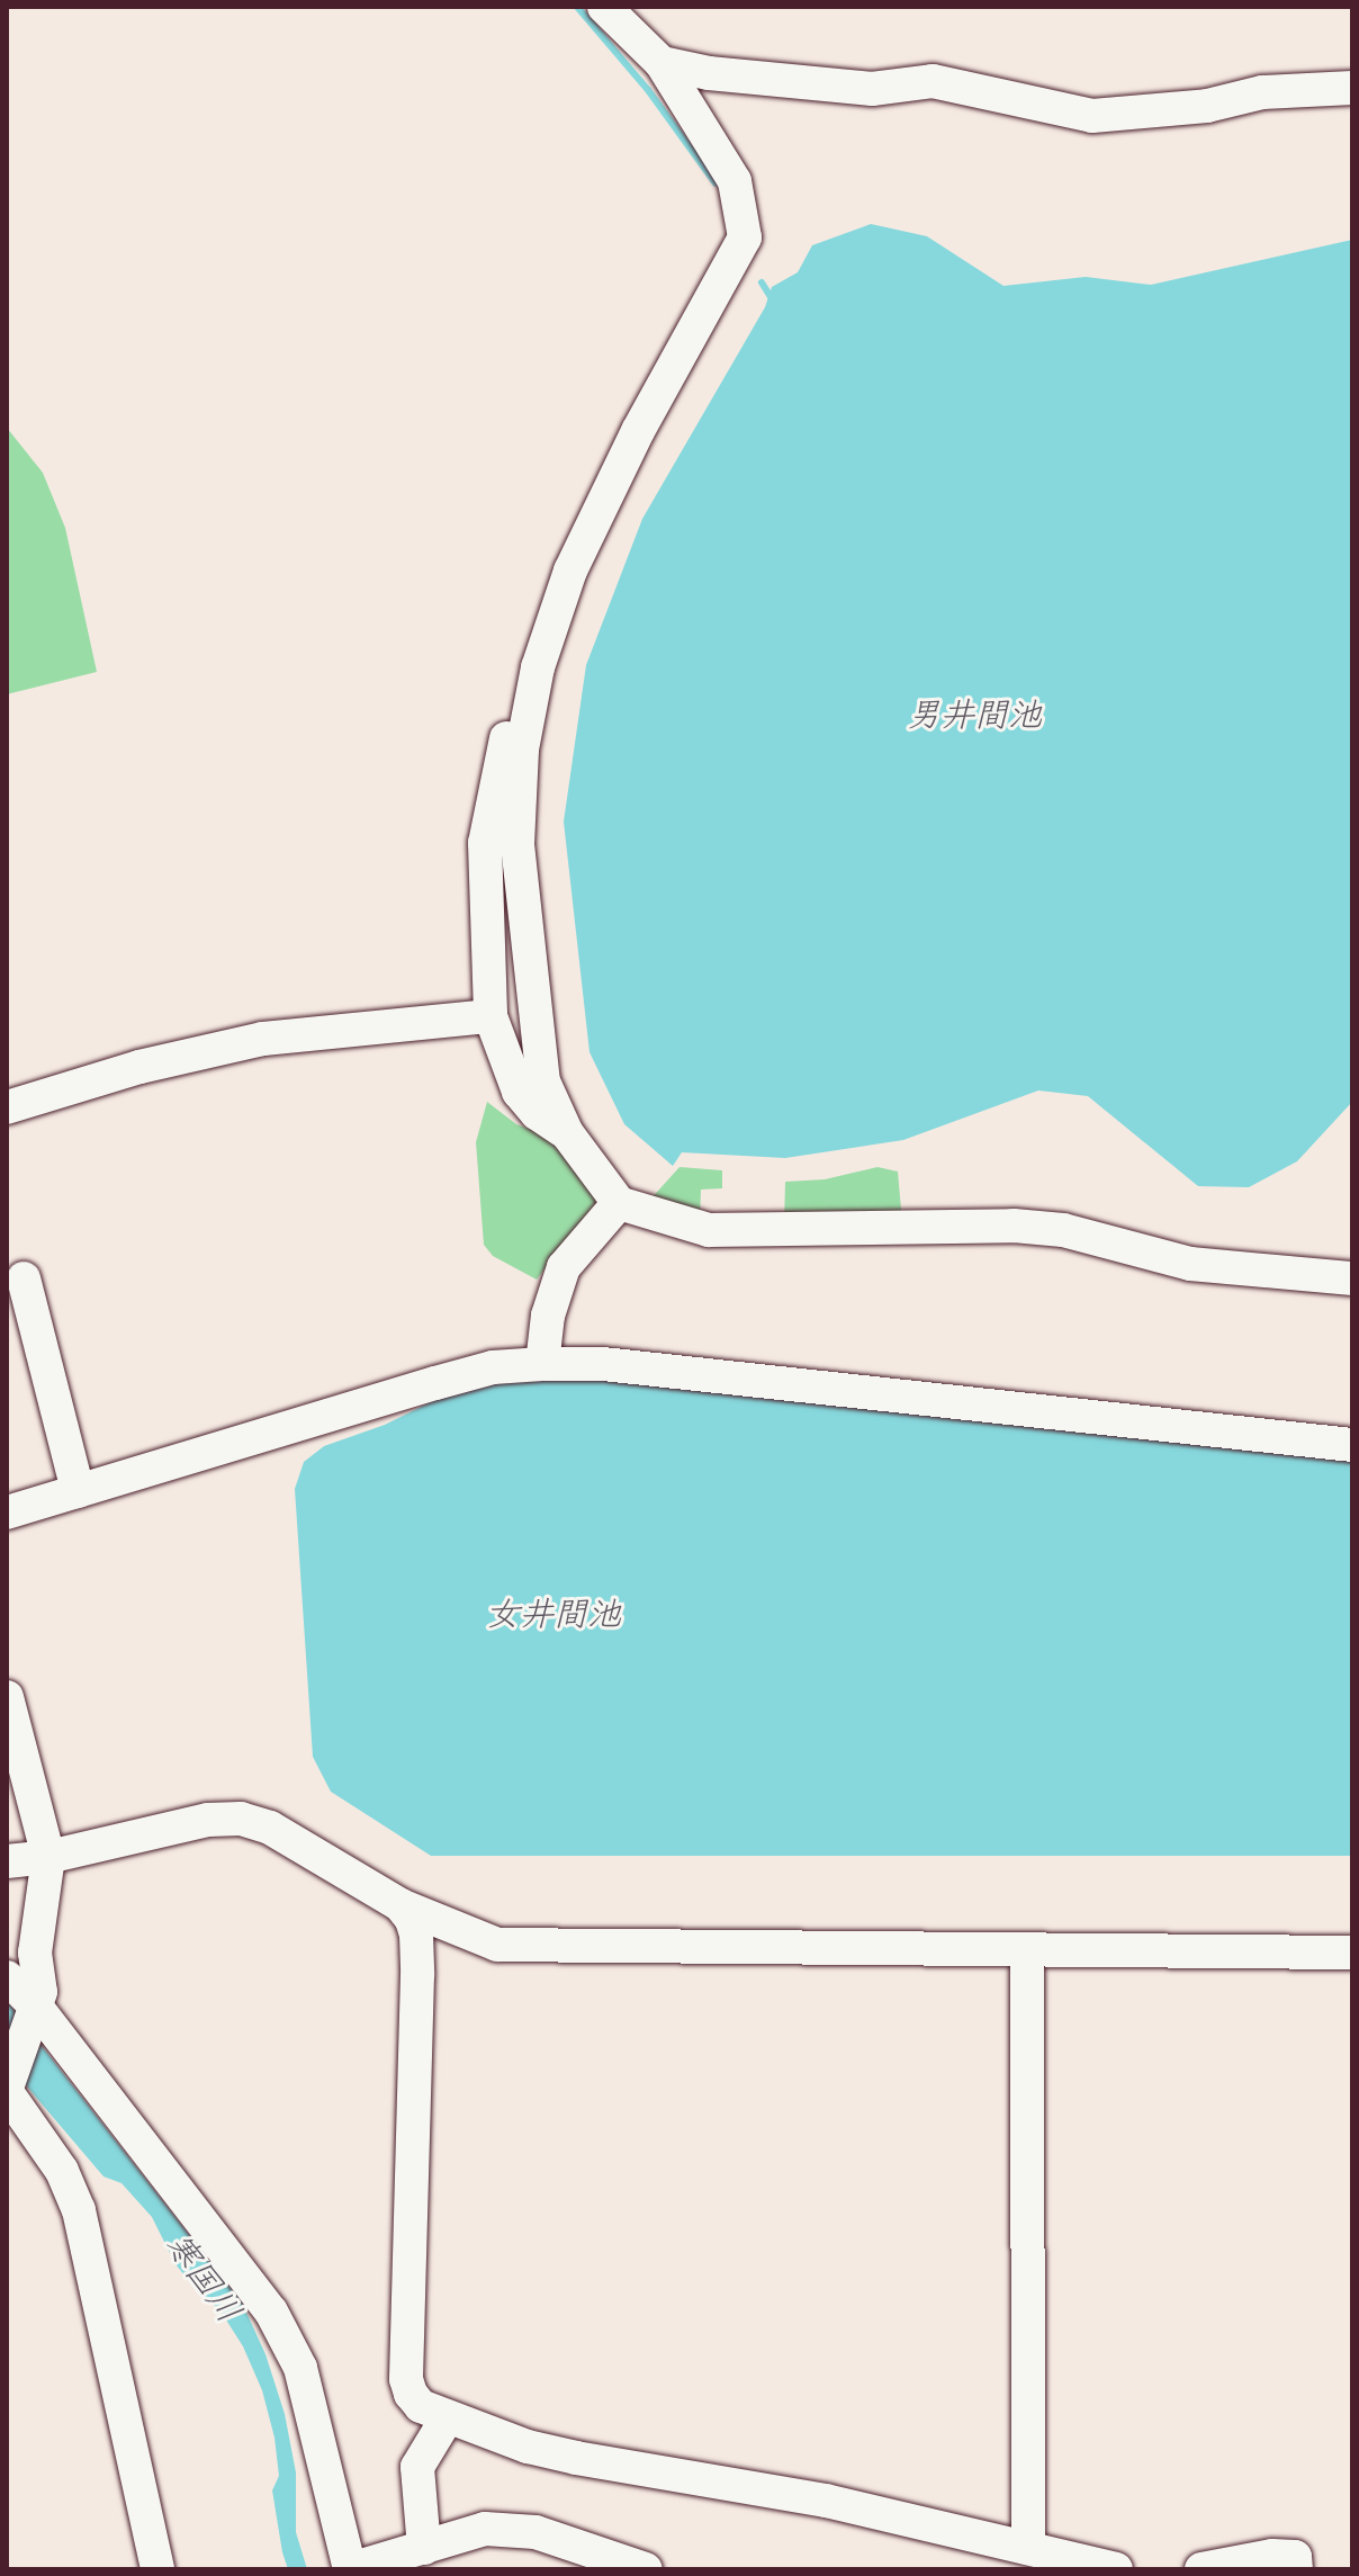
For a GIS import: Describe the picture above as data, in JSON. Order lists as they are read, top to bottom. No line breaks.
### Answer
{"water":["男井間池","女井間池","寒国川"]}
